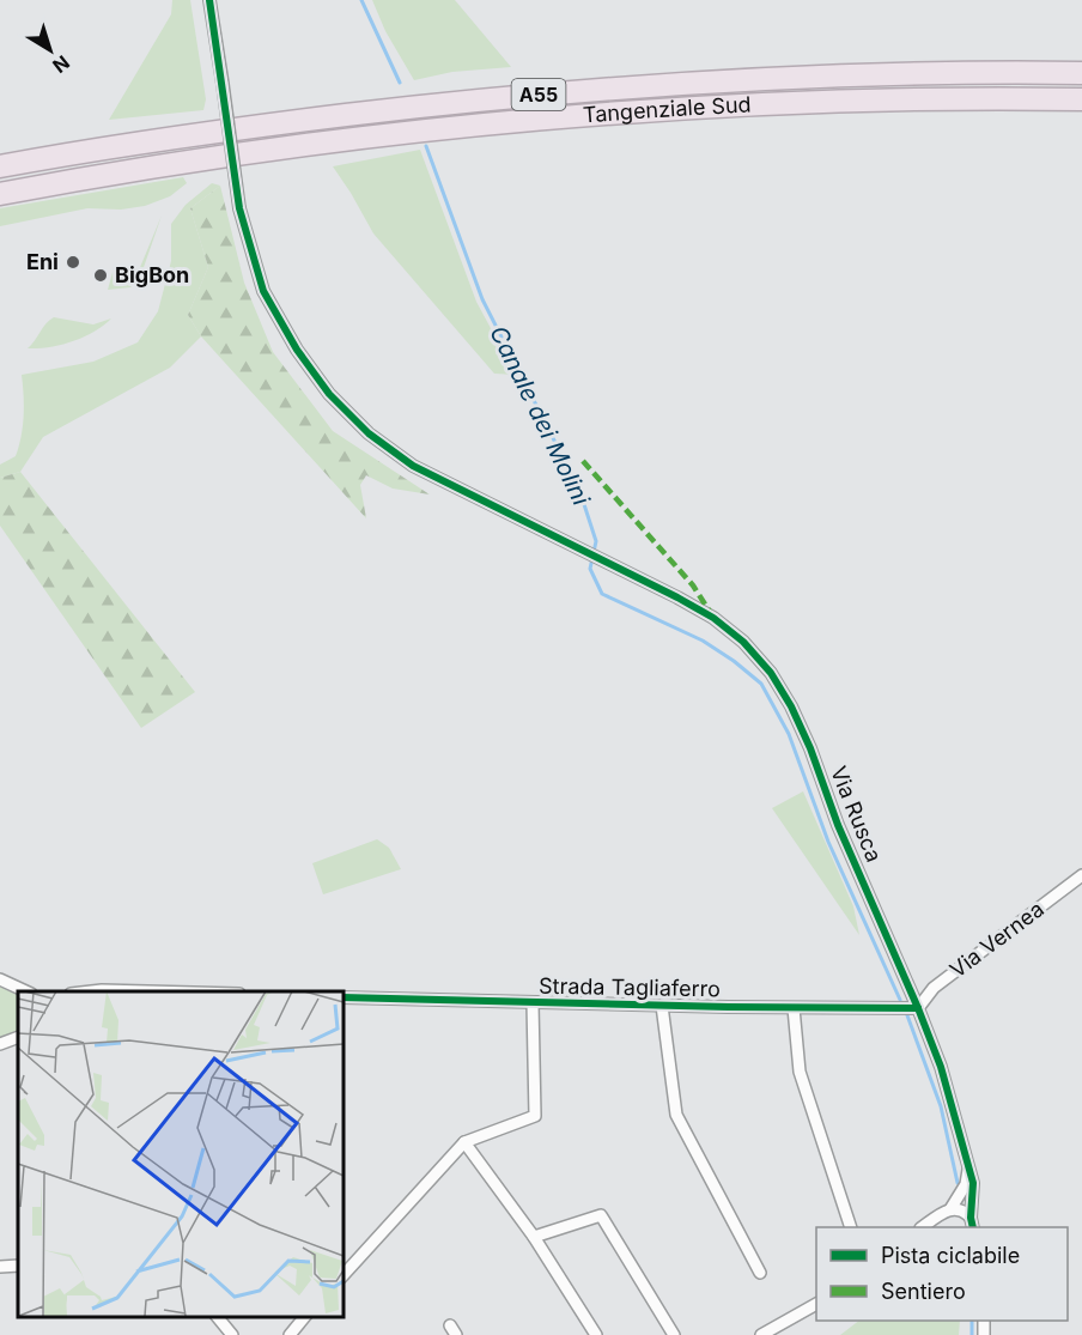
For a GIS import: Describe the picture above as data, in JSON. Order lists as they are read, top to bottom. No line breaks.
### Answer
{"streets":{"highway":["A55","Tangenziale Sud"],"street":["Via Rusca","Via Vernea","Strada Tagliaferro"]},"crossings":[["Via Rusca","Via Vernea"],["Via Rusca","Strada Tagliaferro"],["Via Vernea","Strada Tagliaferro"]],"water":["Canale dei Molini"],"places":["Eni","BigBon"],"legend":["Pista ciclabile","Sentiero"],"north":"bottom right"}
